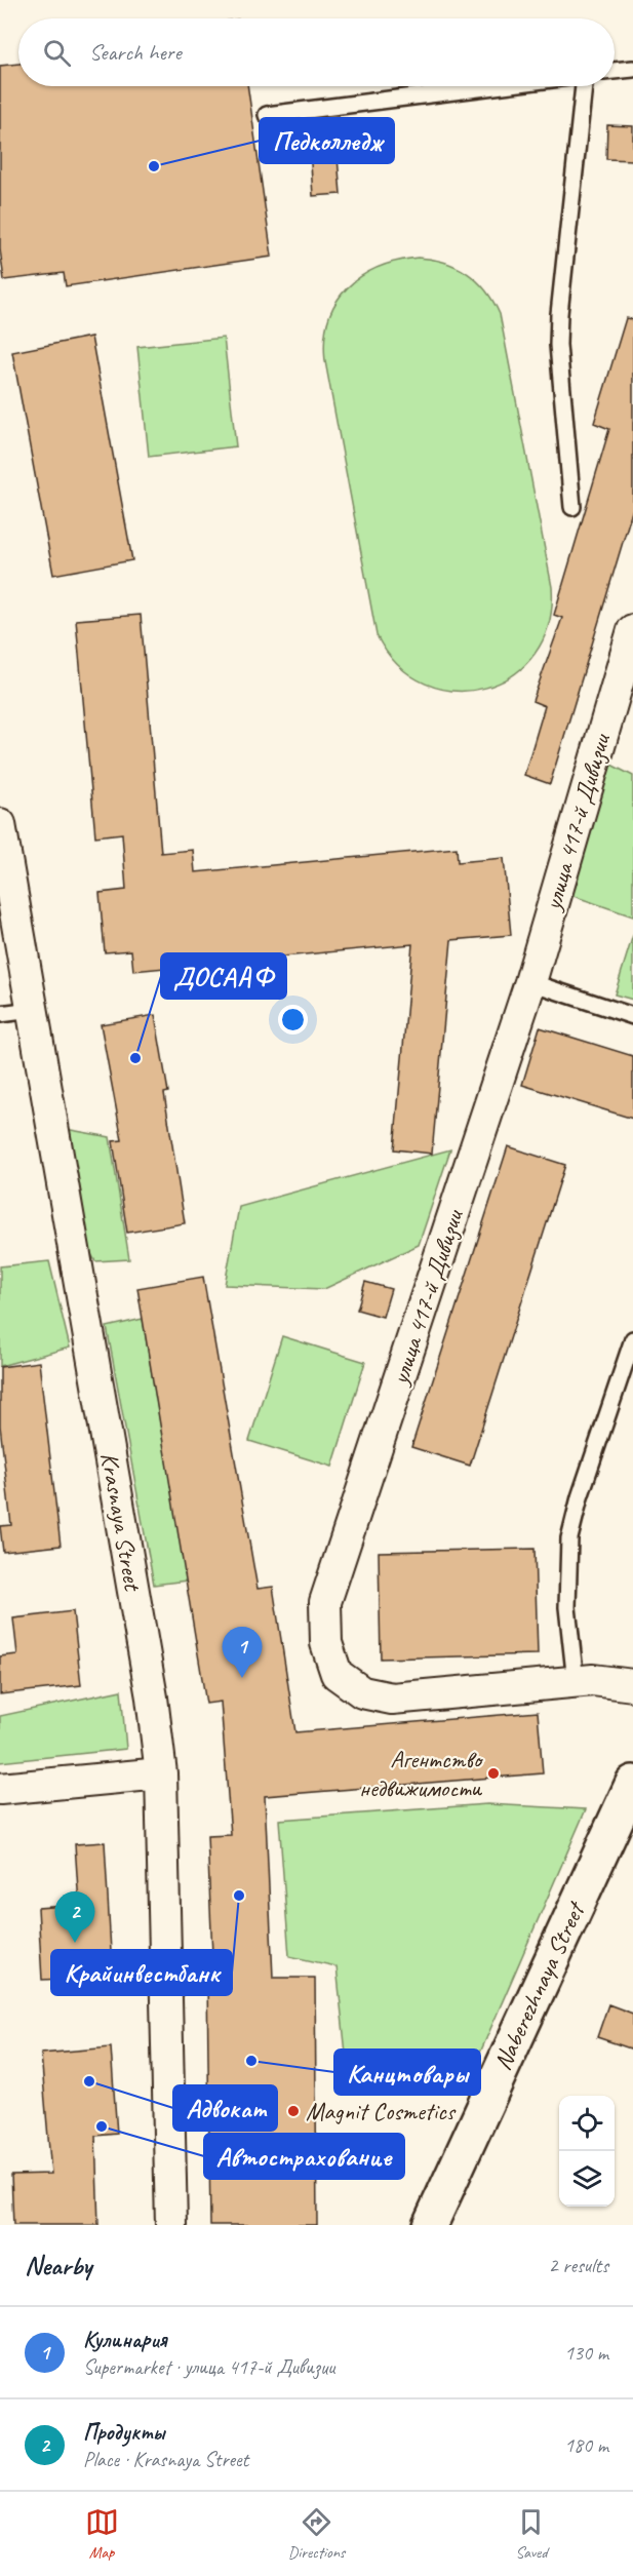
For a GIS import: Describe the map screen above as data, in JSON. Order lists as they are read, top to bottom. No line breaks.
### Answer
{"streets":{"street":["улица 417-й Дивизии","Krasnaya Street","Naberezhnaya Street"]},"places":["Педколледж","ДОСААФ","Агентство недвижимости","Крайинвестбанк","Канцтовары","Адвокат","Magnit Cosmetics","Автострахование"],"page":{"search":"Search here","pins":["1","2"],"heading":["Nearby","2 results"],"list":[{"mark":"1","name":"Кулинария","note":"Supermarket · улица 417-й Дивизии","value":"130 m"},{"mark":"2","name":"Продукты","note":"Place · Krasnaya Street","value":"180 m"}],"nav":["Map","Directions","Saved"]}}
